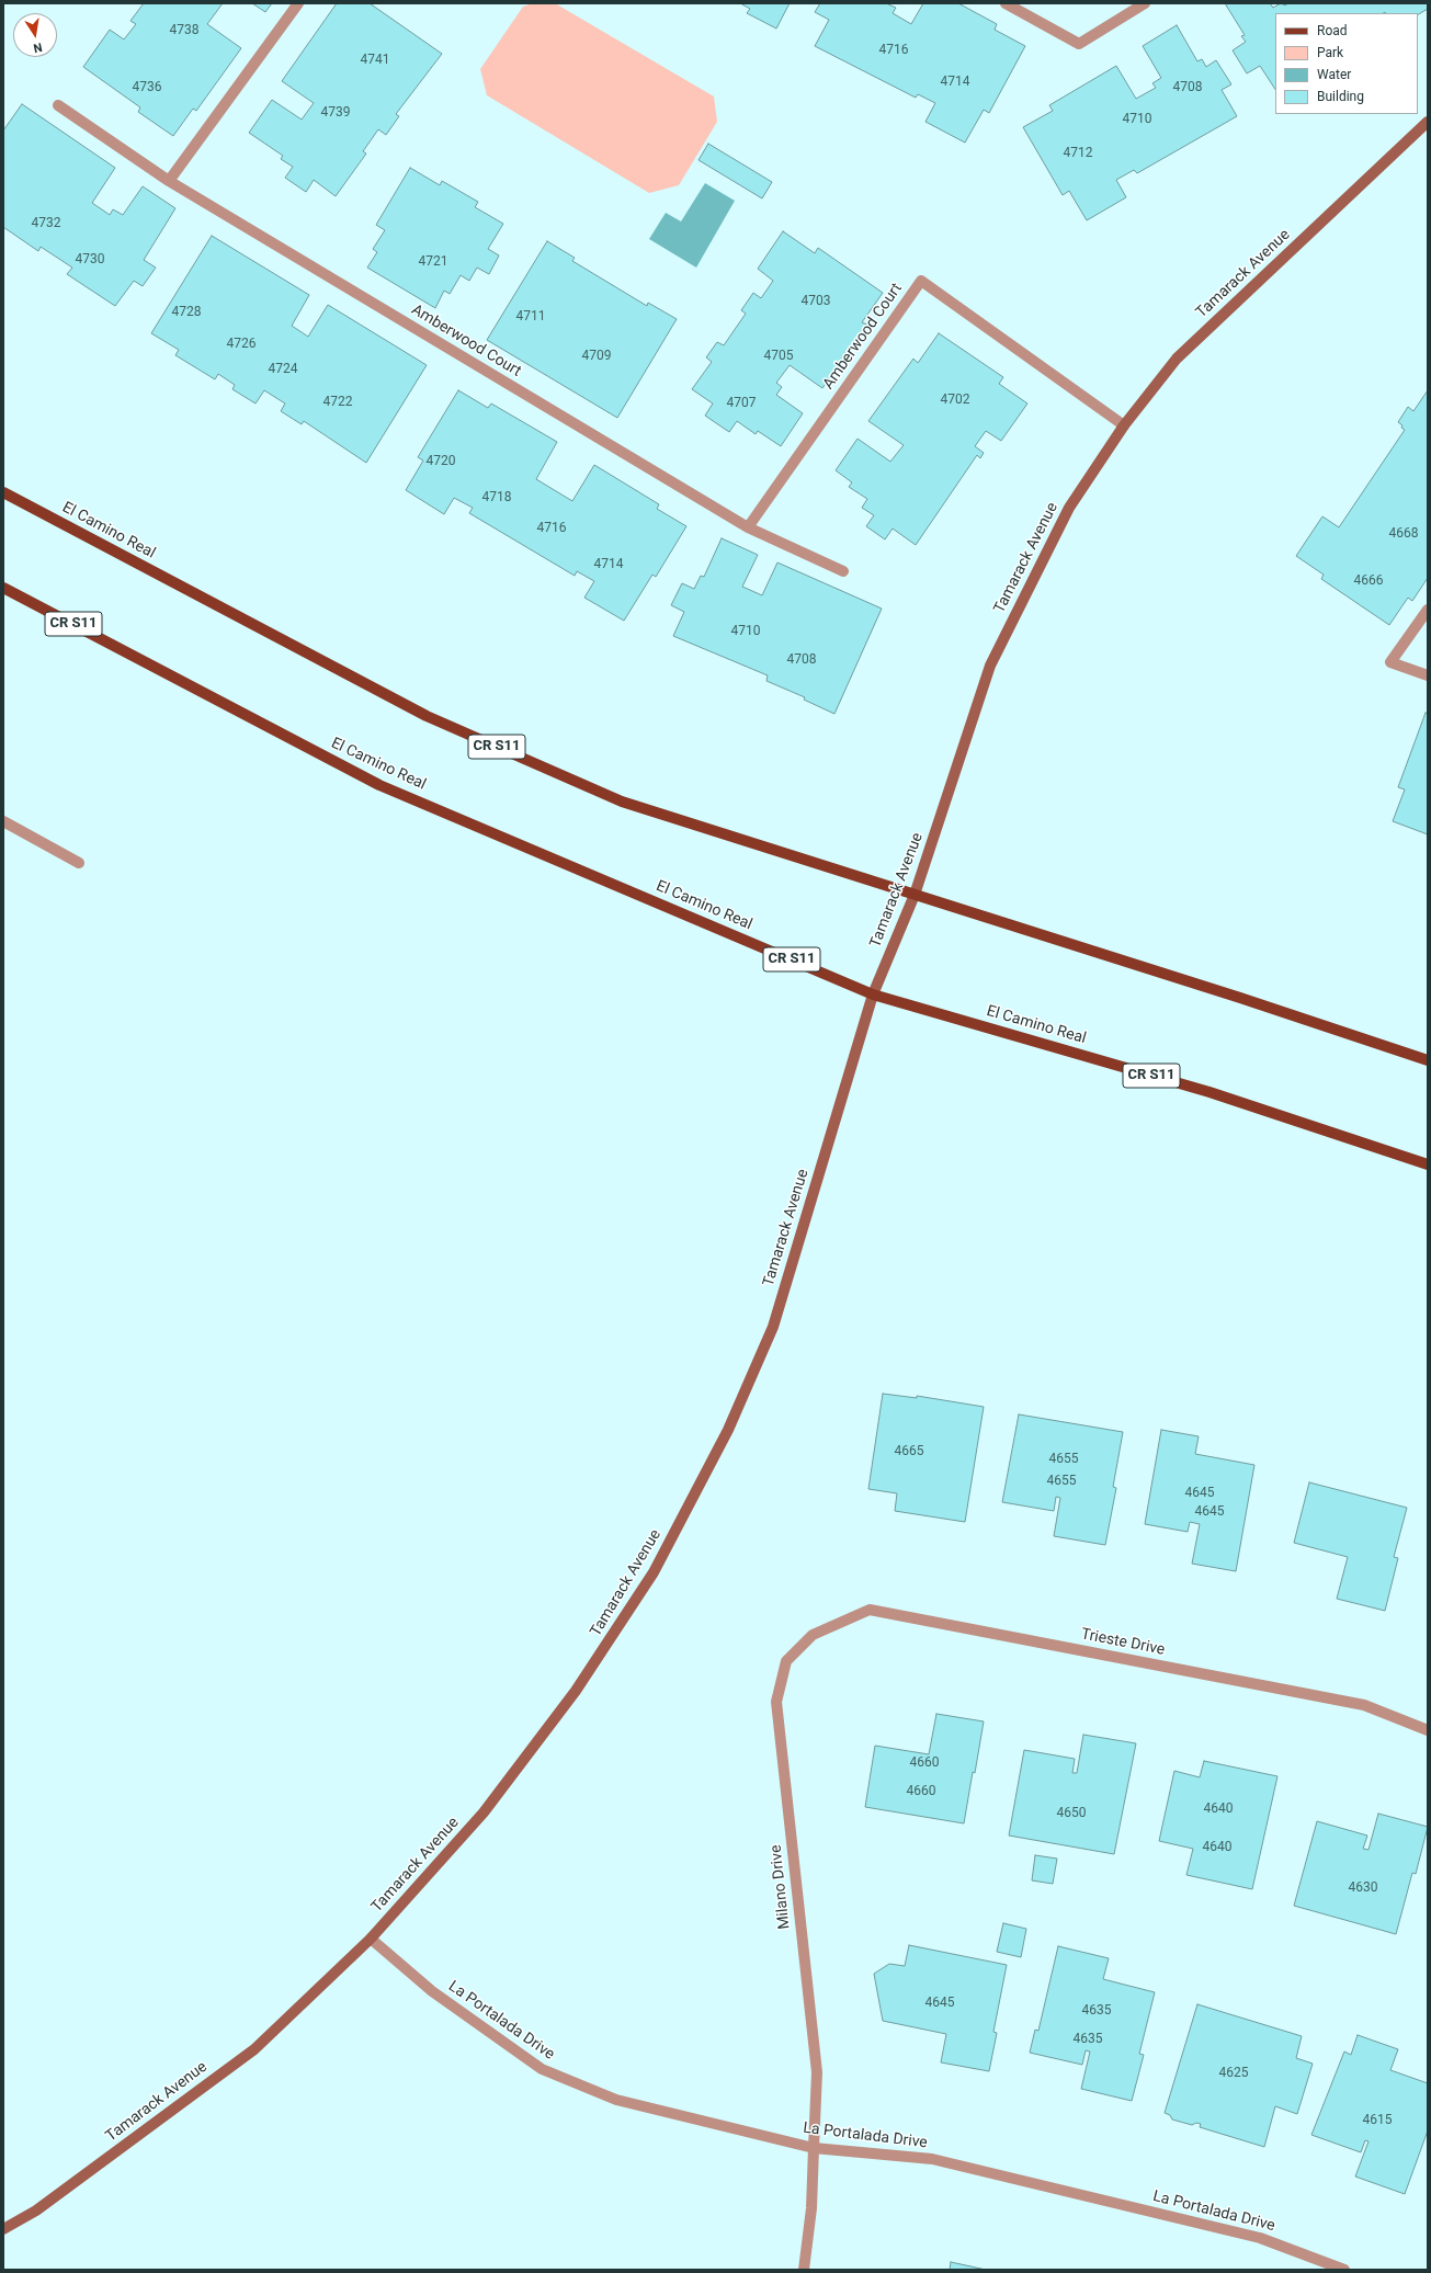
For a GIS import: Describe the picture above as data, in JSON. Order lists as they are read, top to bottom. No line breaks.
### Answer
{"streets":{"main road":["Tamarack Avenue","El Camino Real","CR S11"],"street":["Amberwood Court","Trieste Drive","Milano Drive","La Portalada Drive"]},"crossings":[["Tamarack Avenue","Amberwood Court"],["Tamarack Avenue","El Camino Real"],["Tamarack Avenue","La Portalada Drive"],["Trieste Drive","Milano Drive"],["Milano Drive","La Portalada Drive"]],"house_numbers":["4738","4716","4741","4714","4736","4708","4739","4710","4712","4732","4730","4721","4703","4728","4711","4726","4709","4705","4724","4702","4722","4707","4720","4718","4716","4668","4714","4666","4710","4708","4665","4655","4655","4645","4645","4660","4660","4640","4650","4640","4630","4645","4635","4635","4625","4615"],"legend":["Road","Park","Water","Building"],"north":"bottom"}
